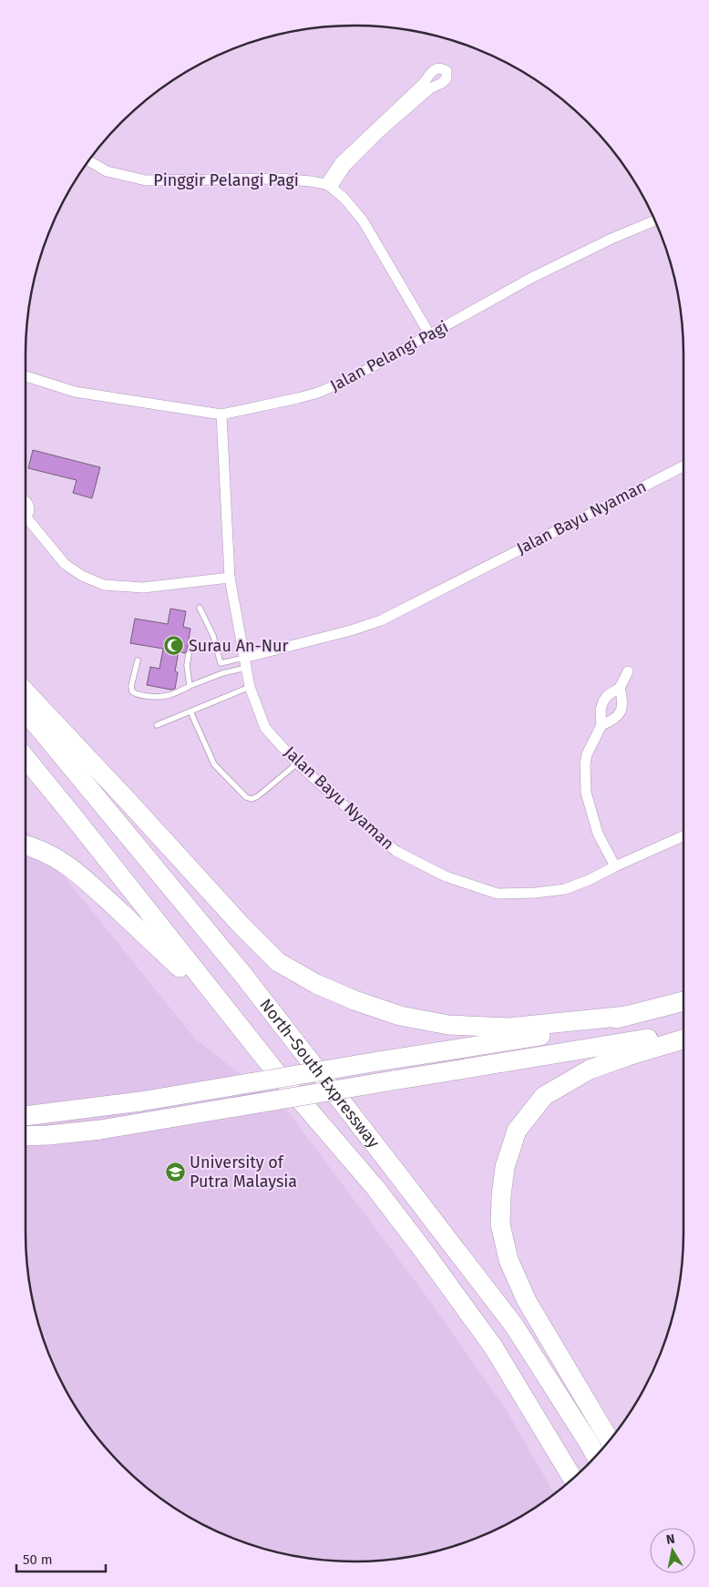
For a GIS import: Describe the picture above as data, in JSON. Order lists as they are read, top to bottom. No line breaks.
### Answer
{"streets":{"highway":["North–South Expressway"],"street":["Pinggir Pelangi Pagi","Jalan Pelangi Pagi","Jalan Bayu Nyaman"]},"crossings":[["Jalan Pelangi Pagi","Jalan Bayu Nyaman"]],"places":{"mosque":["Surau An-Nur"],"school or university":["University of Putra Malaysia"]},"scale_bar":"50 m","north":"top"}
